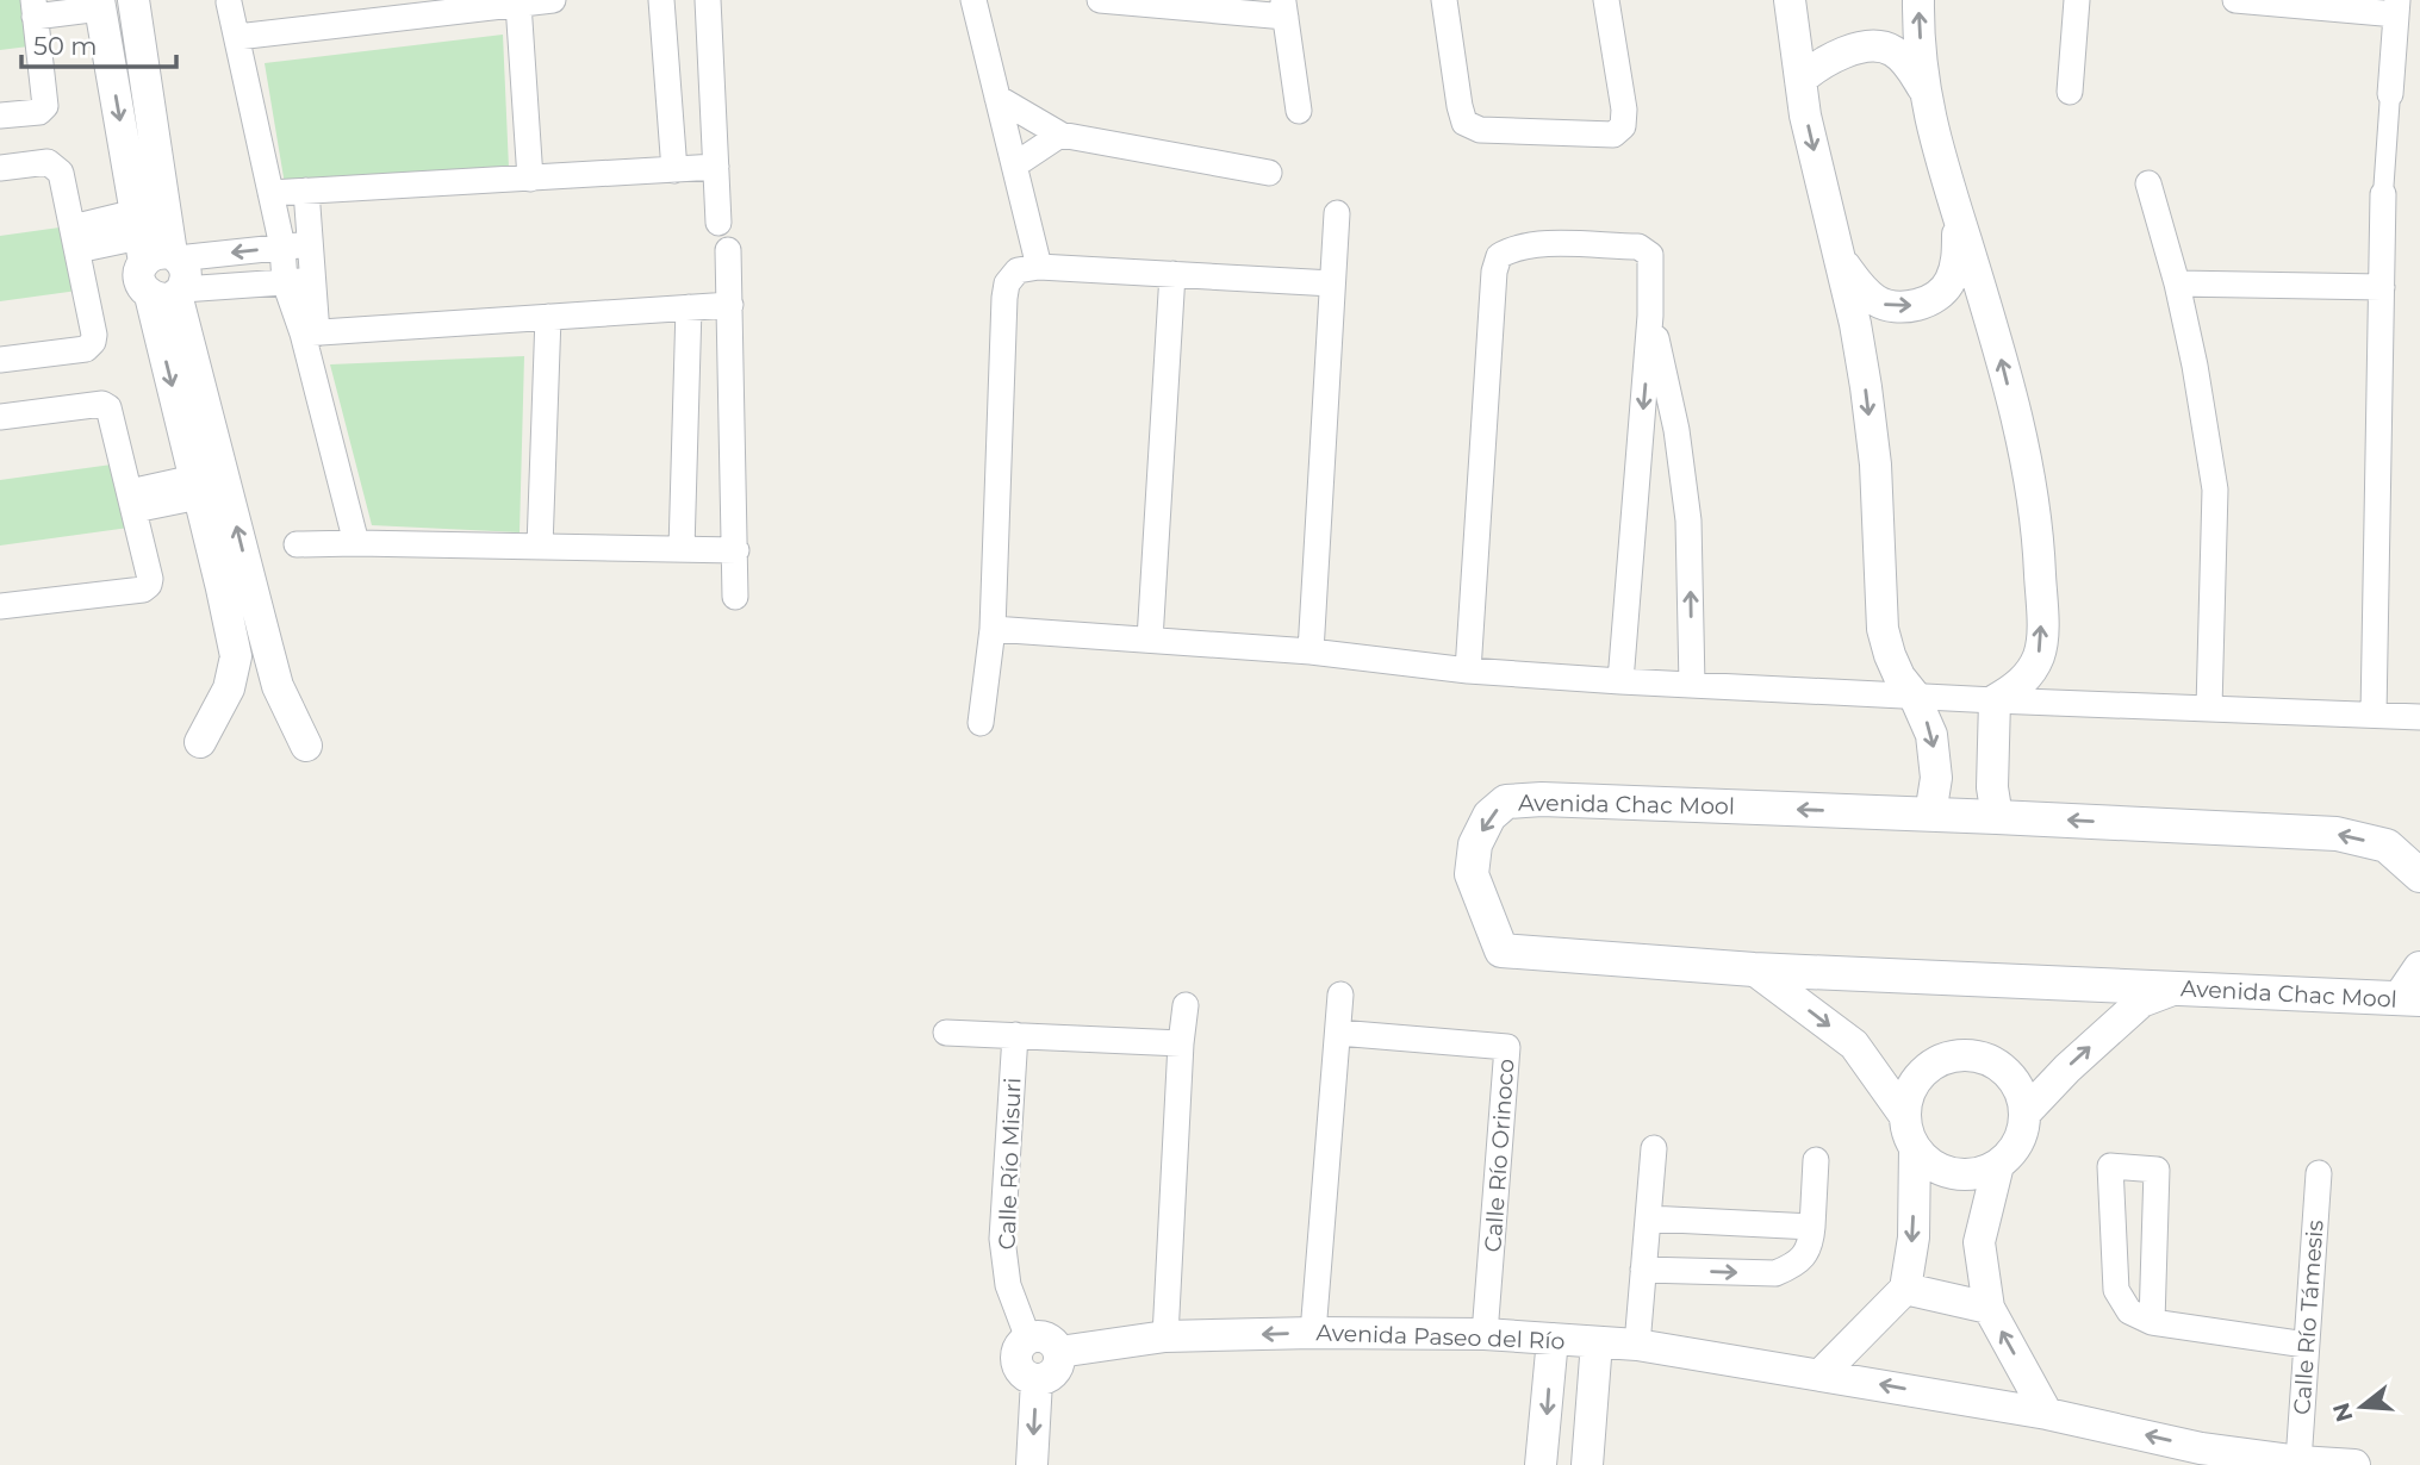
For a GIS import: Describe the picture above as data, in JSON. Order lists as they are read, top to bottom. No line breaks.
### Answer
{"streets":{"main road":["Avenida Chac Mool"],"street":["Calle Río Orinoco","Calle Río Misuri","Calle Río Támesis","Avenida Paseo del Río"]},"crossings":[["Calle Río Orinoco","Avenida Paseo del Río"],["Calle Río Misuri","Avenida Paseo del Río"],["Calle Río Támesis","Avenida Paseo del Río"]],"scale_bar":"50 m","north":"left"}
